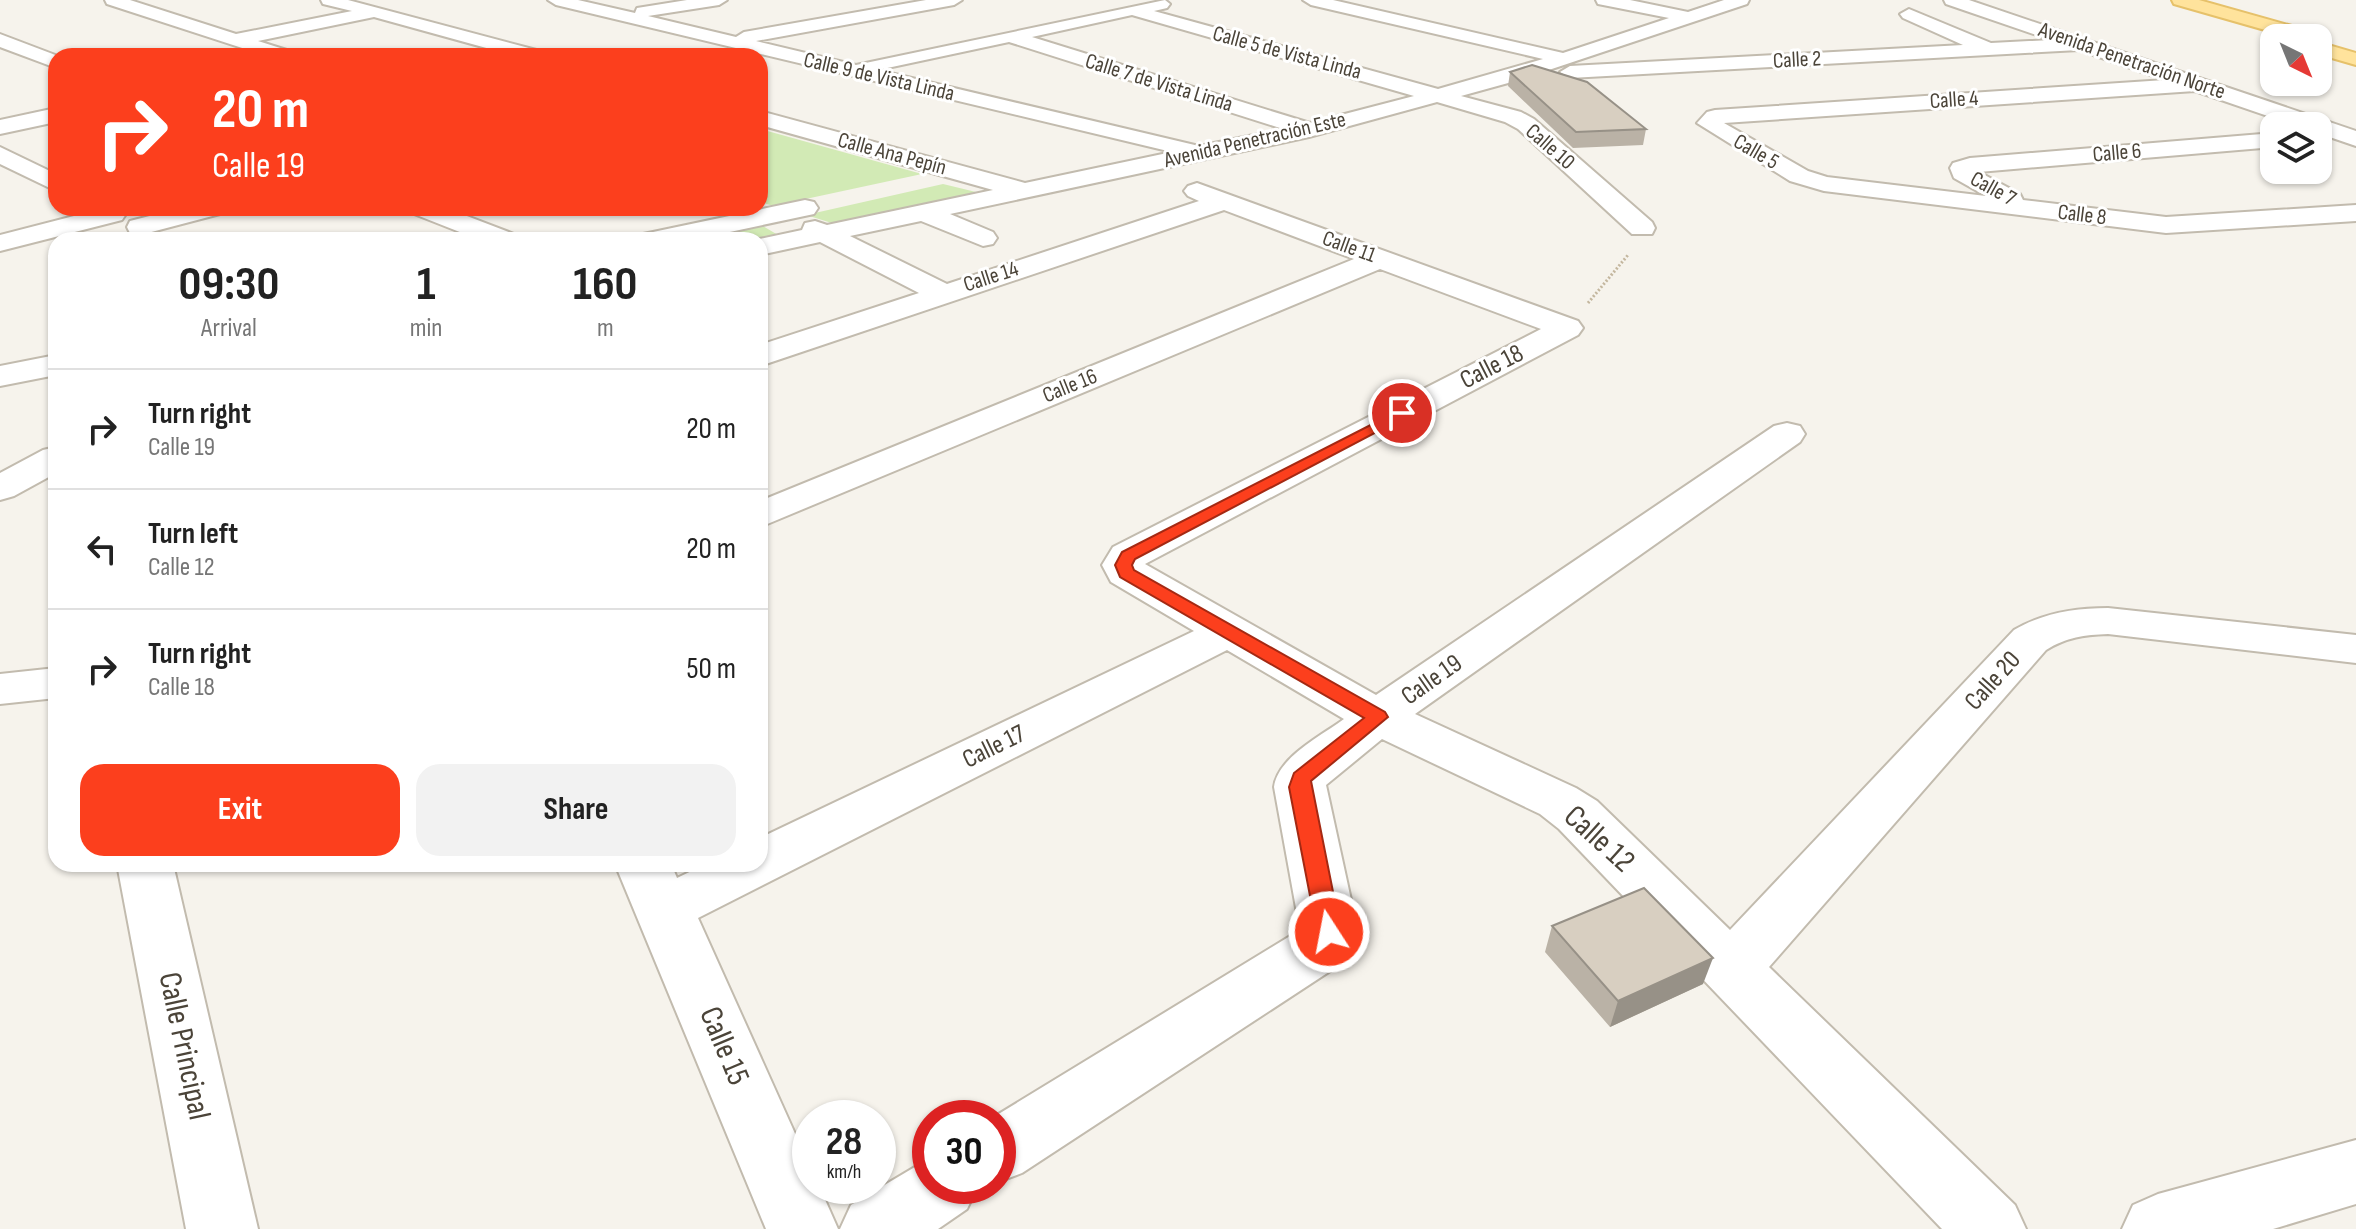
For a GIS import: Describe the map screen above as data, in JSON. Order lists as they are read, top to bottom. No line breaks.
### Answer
{"streets":{"street":["Calle 5 de Vista Linda","Calle 2","Avenida Penetración Norte","Calle 9 de Vista Linda","Calle 7 de Vista Linda","Calle 4","Avenida Penetración Este","Calle 10","Calle 5","Calle 6","Calle Ana Pepín","Calle 7","Calle 8","Calle 11","Calle 14","Calle 18","Calle 16","Calle 19","Calle 20","Calle 17","Calle 12","Calle Principal","Calle 15"]},"crossings":[["Calle 5 de Vista Linda","Avenida Penetración Este"],["Calle 5 de Vista Linda","Calle 10"],["Calle 2","Avenida Penetración Norte"],["Calle 2","Avenida Penetración Este"],["Avenida Penetración Norte","Calle 4"],["Calle 9 de Vista Linda","Avenida Penetración Este"],["Calle 7 de Vista Linda","Avenida Penetración Este"],["Calle 4","Calle 5"],["Avenida Penetración Este","Calle 10"],["Avenida Penetración Este","Calle Ana Pepín"],["Avenida Penetración Este","Calle 11"],["Calle 5","Calle 8"],["Calle 6","Calle 7"],["Calle 7","Calle 8"],["Calle 11","Calle 14"],["Calle 11","Calle 18"],["Calle 11","Calle 16"],["Calle 18","Calle 12"],["Calle 19","Calle 12"],["Calle 20","Calle 12"],["Calle 17","Calle 12"],["Calle 17","Calle 15"]],"north":"bottom right","page":{"turn":["20 m","Calle 19"],"eta":["09:30","Arrival","1","min","160","m"],"list":[{"name":"Turn right","note":"Calle 19","value":"20 m"},{"name":"Turn left","note":"Calle 12","value":"20 m"},{"name":"Turn right","note":"Calle 18","value":"50 m"}],"buttons":["Exit","Share"],"speed":"28 km/h","limit":"30"}}
